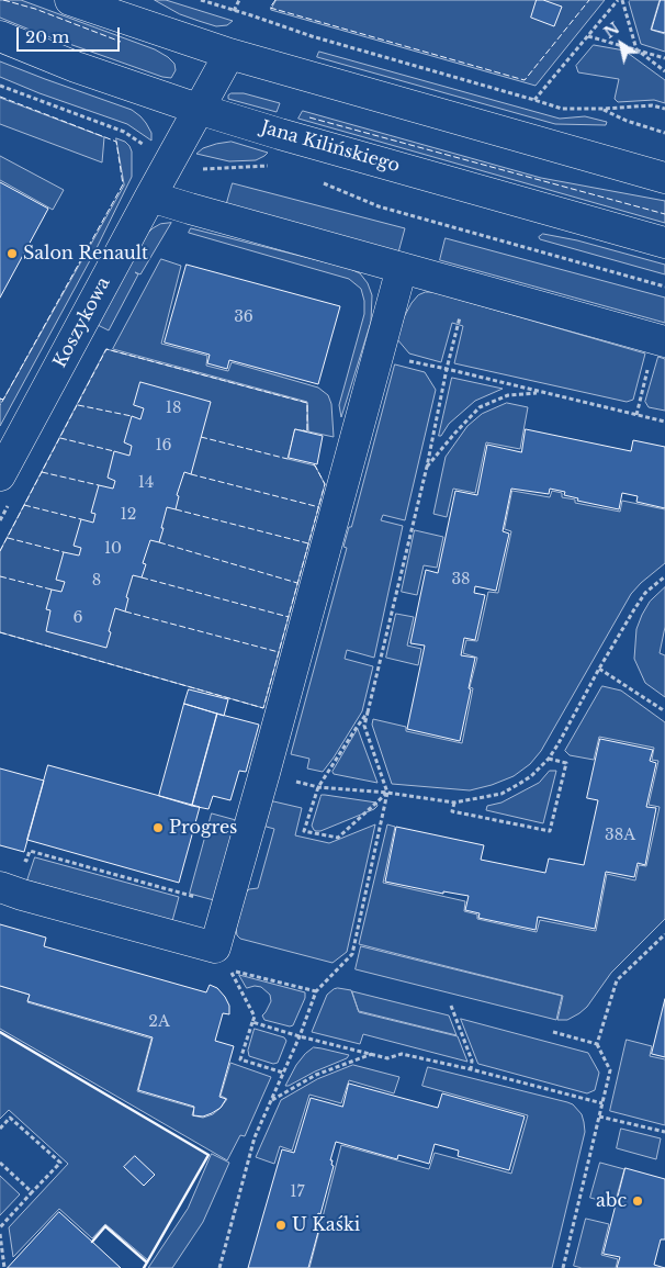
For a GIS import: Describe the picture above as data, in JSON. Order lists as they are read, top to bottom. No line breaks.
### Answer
{"streets":{"street":["Jana Kilińskiego","Koszykowa"]},"crossings":[["Jana Kilińskiego","Koszykowa"]],"places":["Salon Renault","Progres","abc","U Kaśki"],"house_numbers":["36","18","16","14","12","10","38","8","6","38A","2A","17"],"scale_bar":"20 m","north":"top left"}
